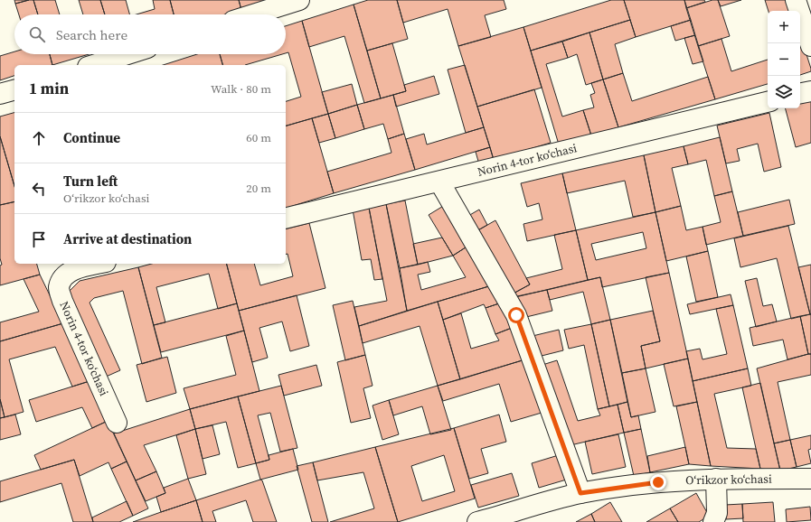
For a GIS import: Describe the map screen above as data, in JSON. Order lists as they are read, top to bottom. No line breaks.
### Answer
{"streets":{"street":["Norin 4-tor koʻchasi","Oʻrikzor koʻchasi"]},"page":{"map_buttons":["+","−"],"search":"Search here","heading":["1 min","Walk · 80 m"],"list":[["Continue","60 m"],["Turn left","Oʻrikzor koʻchasi","20 m"],"Arrive at destination"]}}
